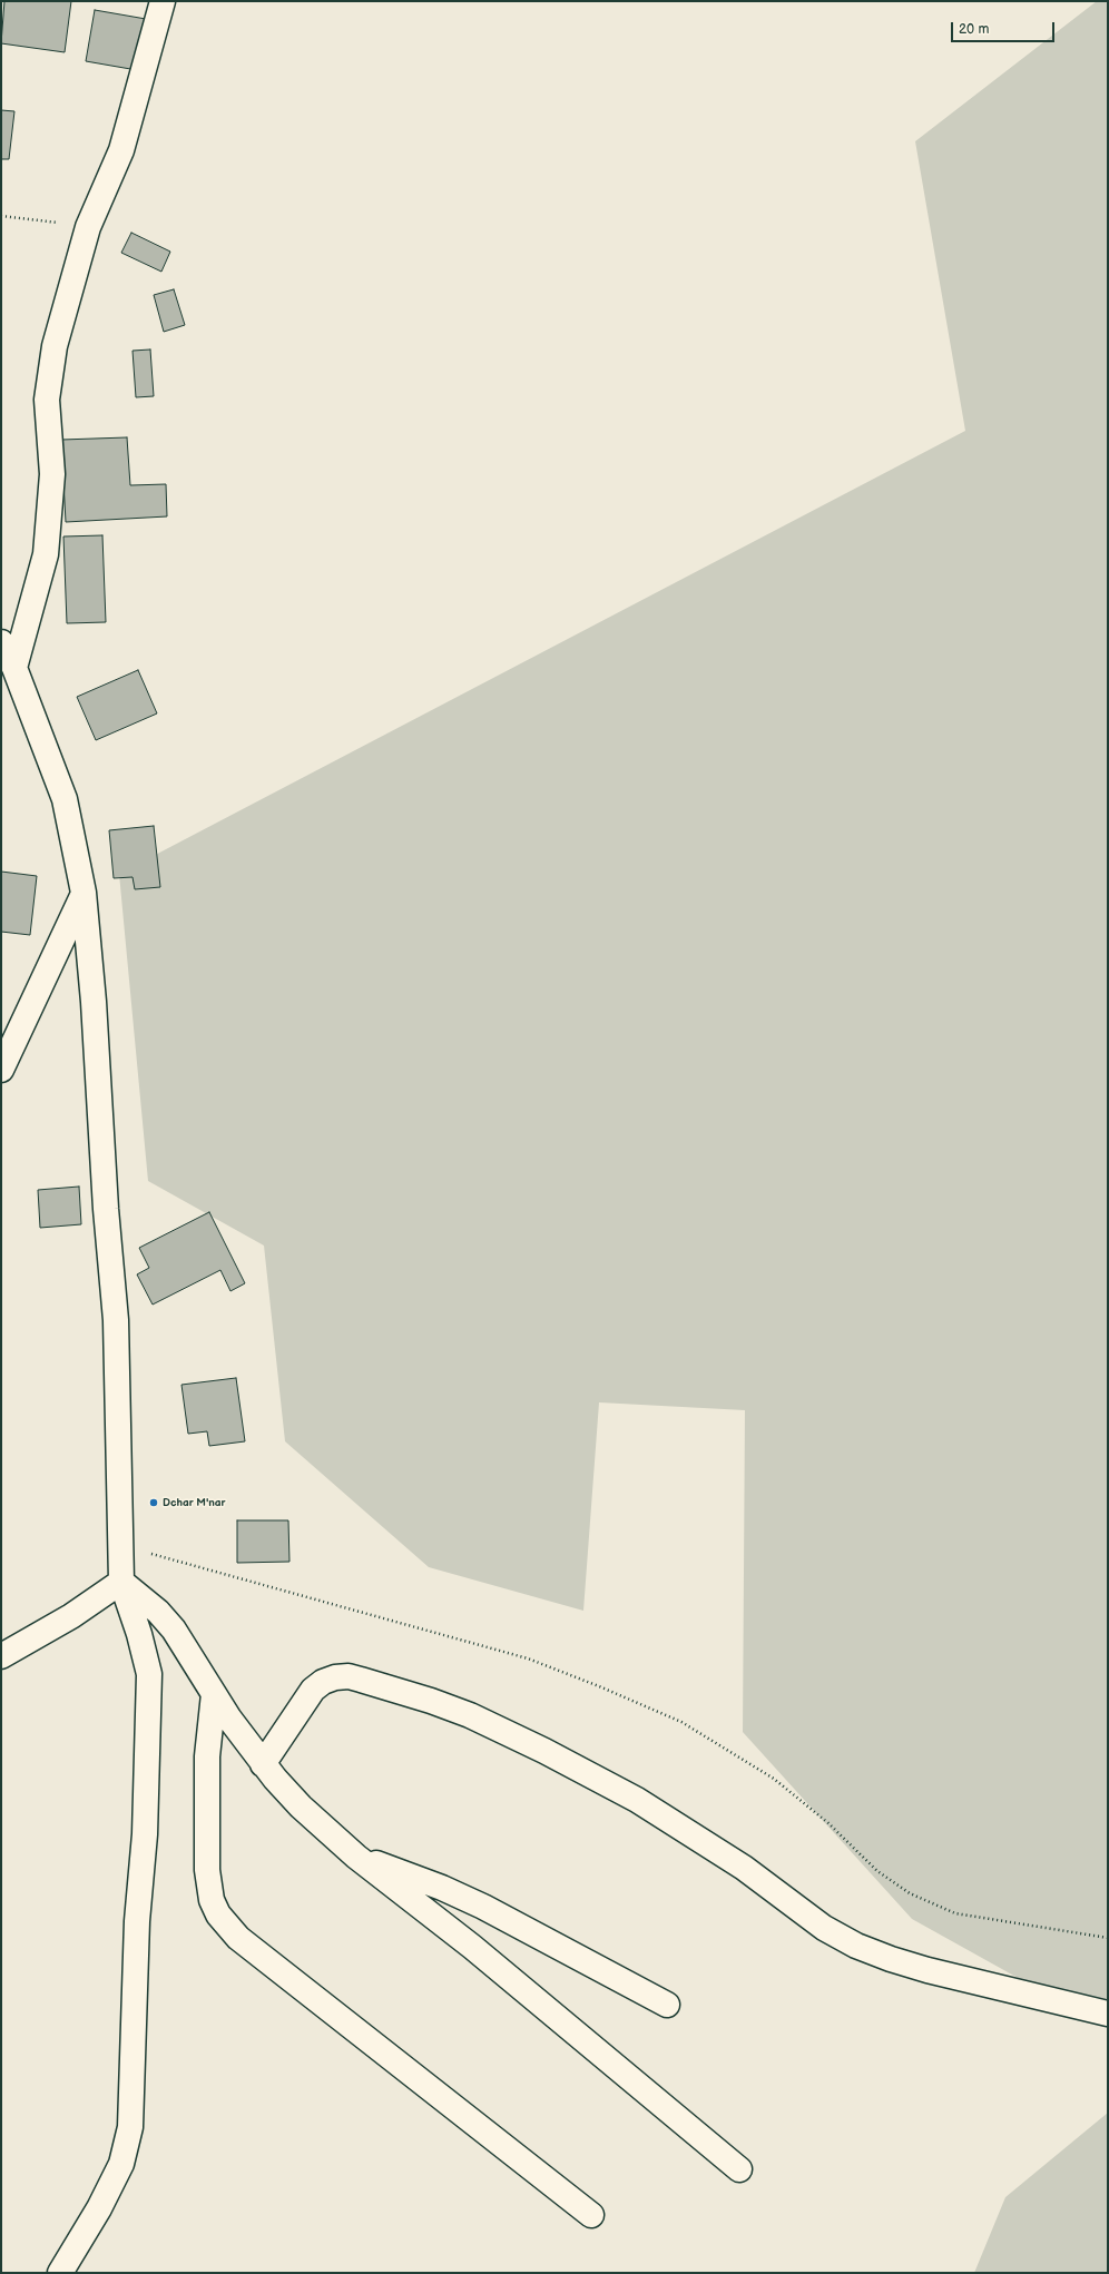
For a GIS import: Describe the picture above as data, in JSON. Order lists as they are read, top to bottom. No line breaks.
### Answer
{"places":["Dchar M'nar"],"scale_bar":"20 m"}
